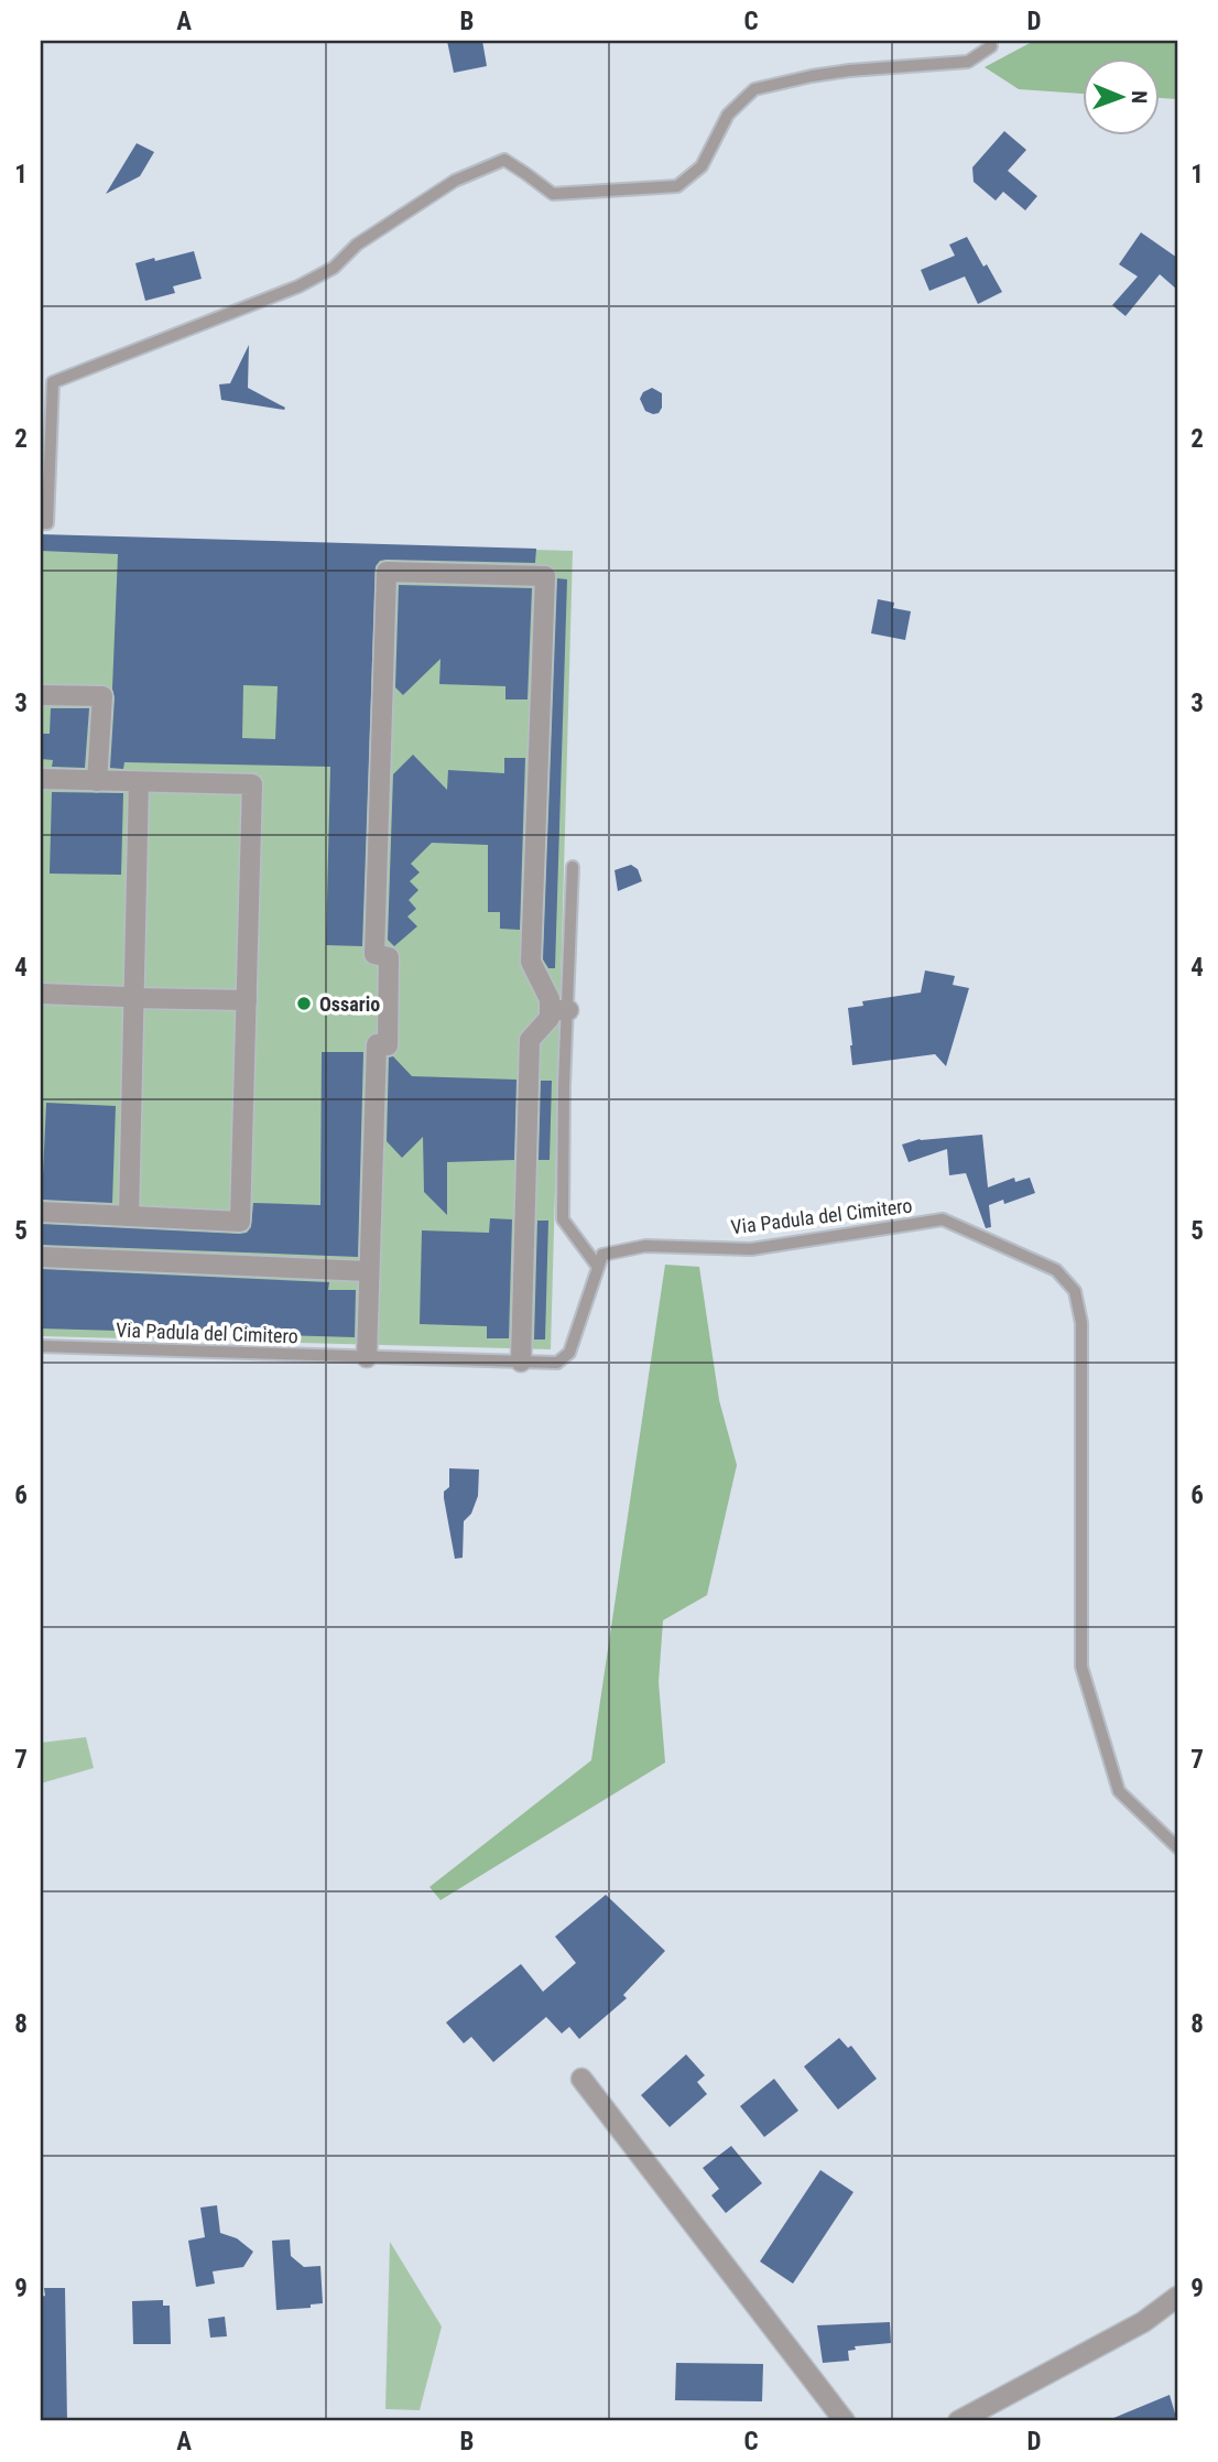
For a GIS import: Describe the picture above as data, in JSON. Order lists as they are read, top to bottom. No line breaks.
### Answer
{"streets":{"lane":["Via Padula del Cimitero"]},"places":["Ossario"],"north":"right","grid":{"columns":["A","B","C","D"],"rows":["1","2","3","4","5","6","7","8","9"]}}
